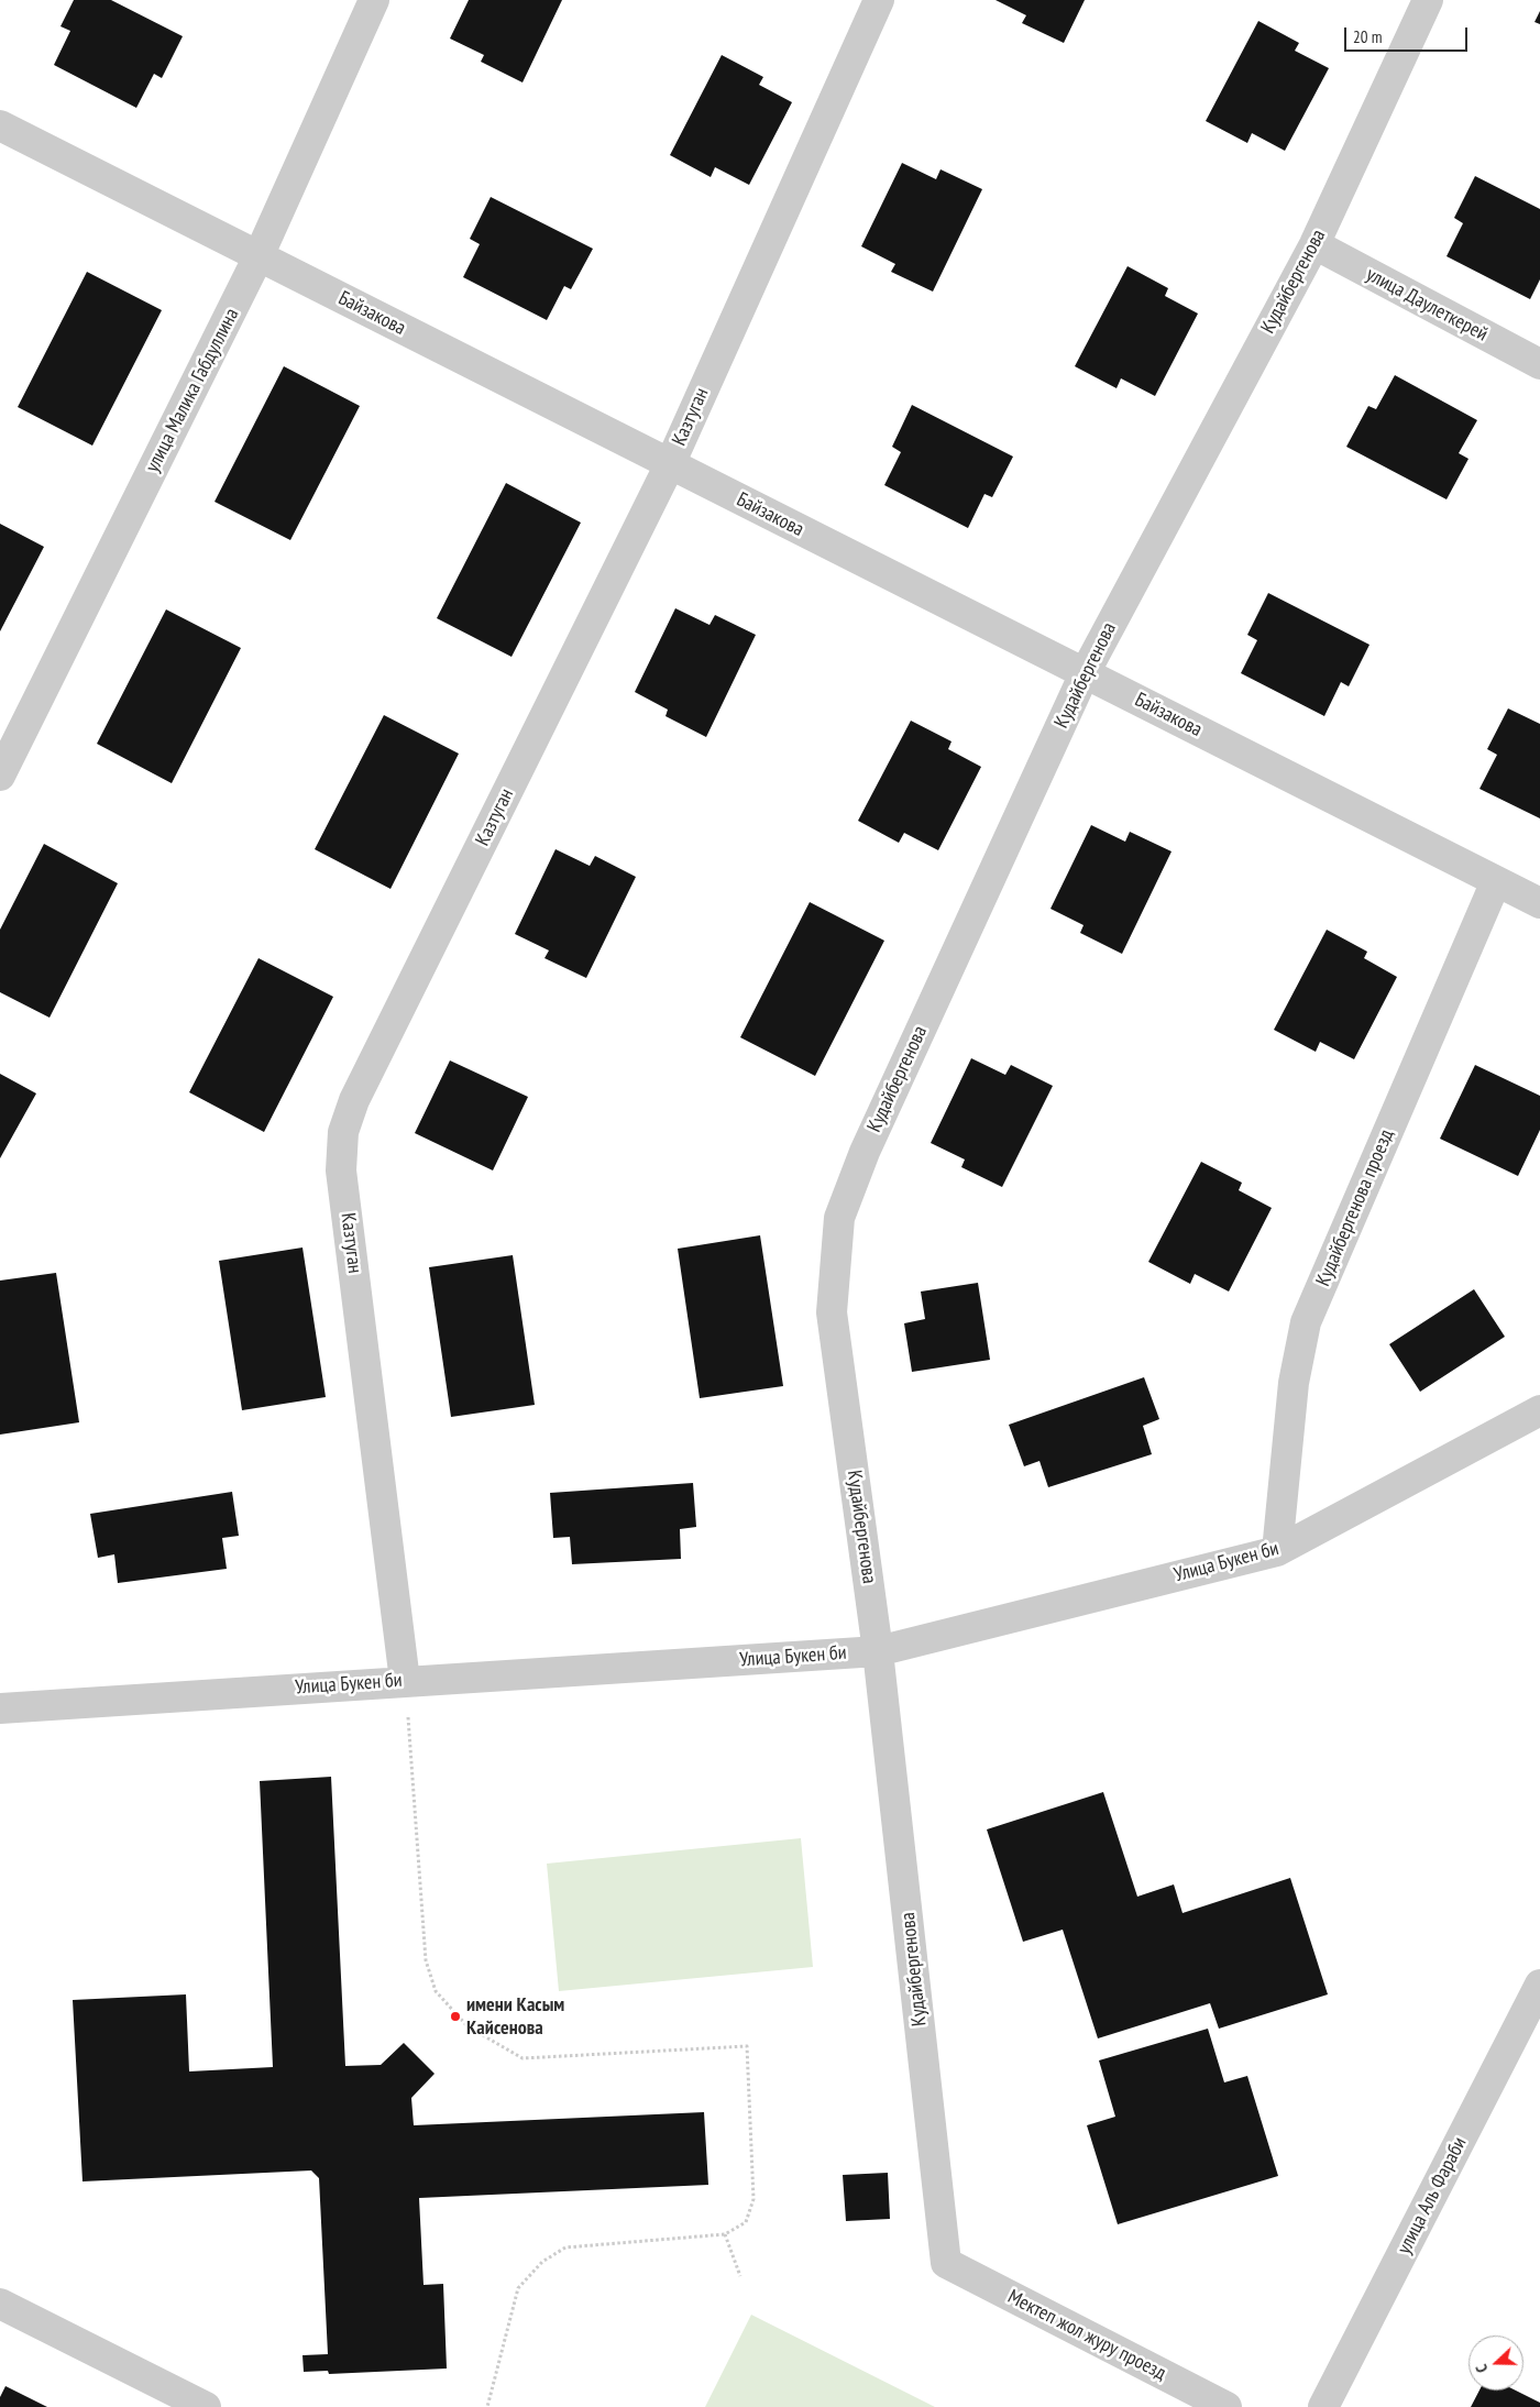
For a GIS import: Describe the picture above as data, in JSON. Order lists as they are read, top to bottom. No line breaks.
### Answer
{"streets":{"street":["Кудайбергенова","улица Даулеткерей","Байзакова","улица Малика Габдуллина","Казтуган","Кудайбергенова проезд","Улица Букен би","улица Аль Фараби","Мектеп жол журу проезд"]},"crossings":[["Кудайбергенова","улица Даулеткерей"],["Кудайбергенова","Байзакова"],["Кудайбергенова","Улица Букен би"],["Кудайбергенова","Мектеп жол журу проезд"],["Байзакова","улица Малика Габдуллина"],["Байзакова","Казтуган"],["Байзакова","Кудайбергенова проезд"],["Казтуган","Улица Букен би"],["Кудайбергенова проезд","Улица Букен би"]],"places":["имени Касым Кайсенова"],"scale_bar":"20 m","north":"left"}
